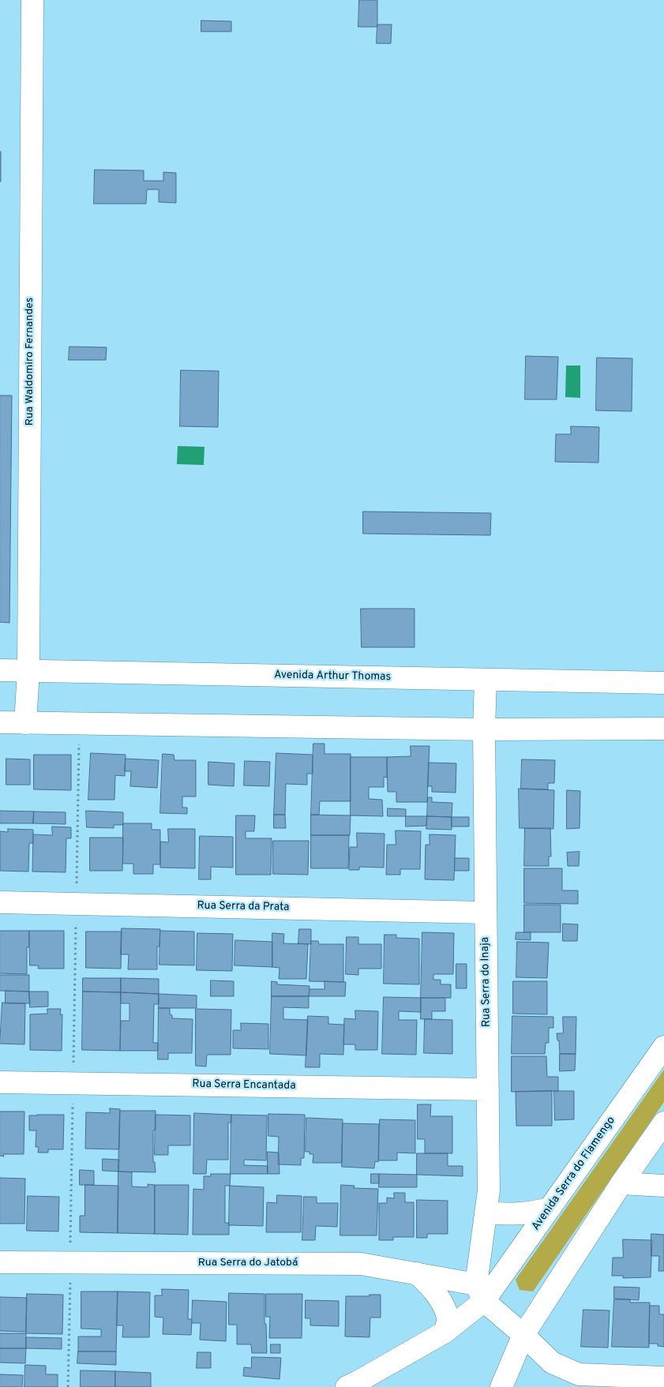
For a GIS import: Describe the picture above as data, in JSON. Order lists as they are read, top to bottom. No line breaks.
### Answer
{"streets":{"street":["Rua Waldomiro Fernandes","Avenida Arthur Thomas","Rua Serra da Prata","Rua Serra do Inaja","Rua Serra Encantada","Avenida Serra do Flamengo","Rua Serra do Jatobá"]},"crossings":[["Rua Waldomiro Fernandes","Avenida Arthur Thomas"],["Avenida Arthur Thomas","Rua Serra do Inaja"],["Rua Serra da Prata","Rua Serra do Inaja"],["Rua Serra do Inaja","Rua Serra Encantada"],["Rua Serra do Inaja","Avenida Serra do Flamengo"],["Rua Serra do Inaja","Rua Serra do Jatobá"],["Avenida Serra do Flamengo","Rua Serra do Jatobá"]]}
